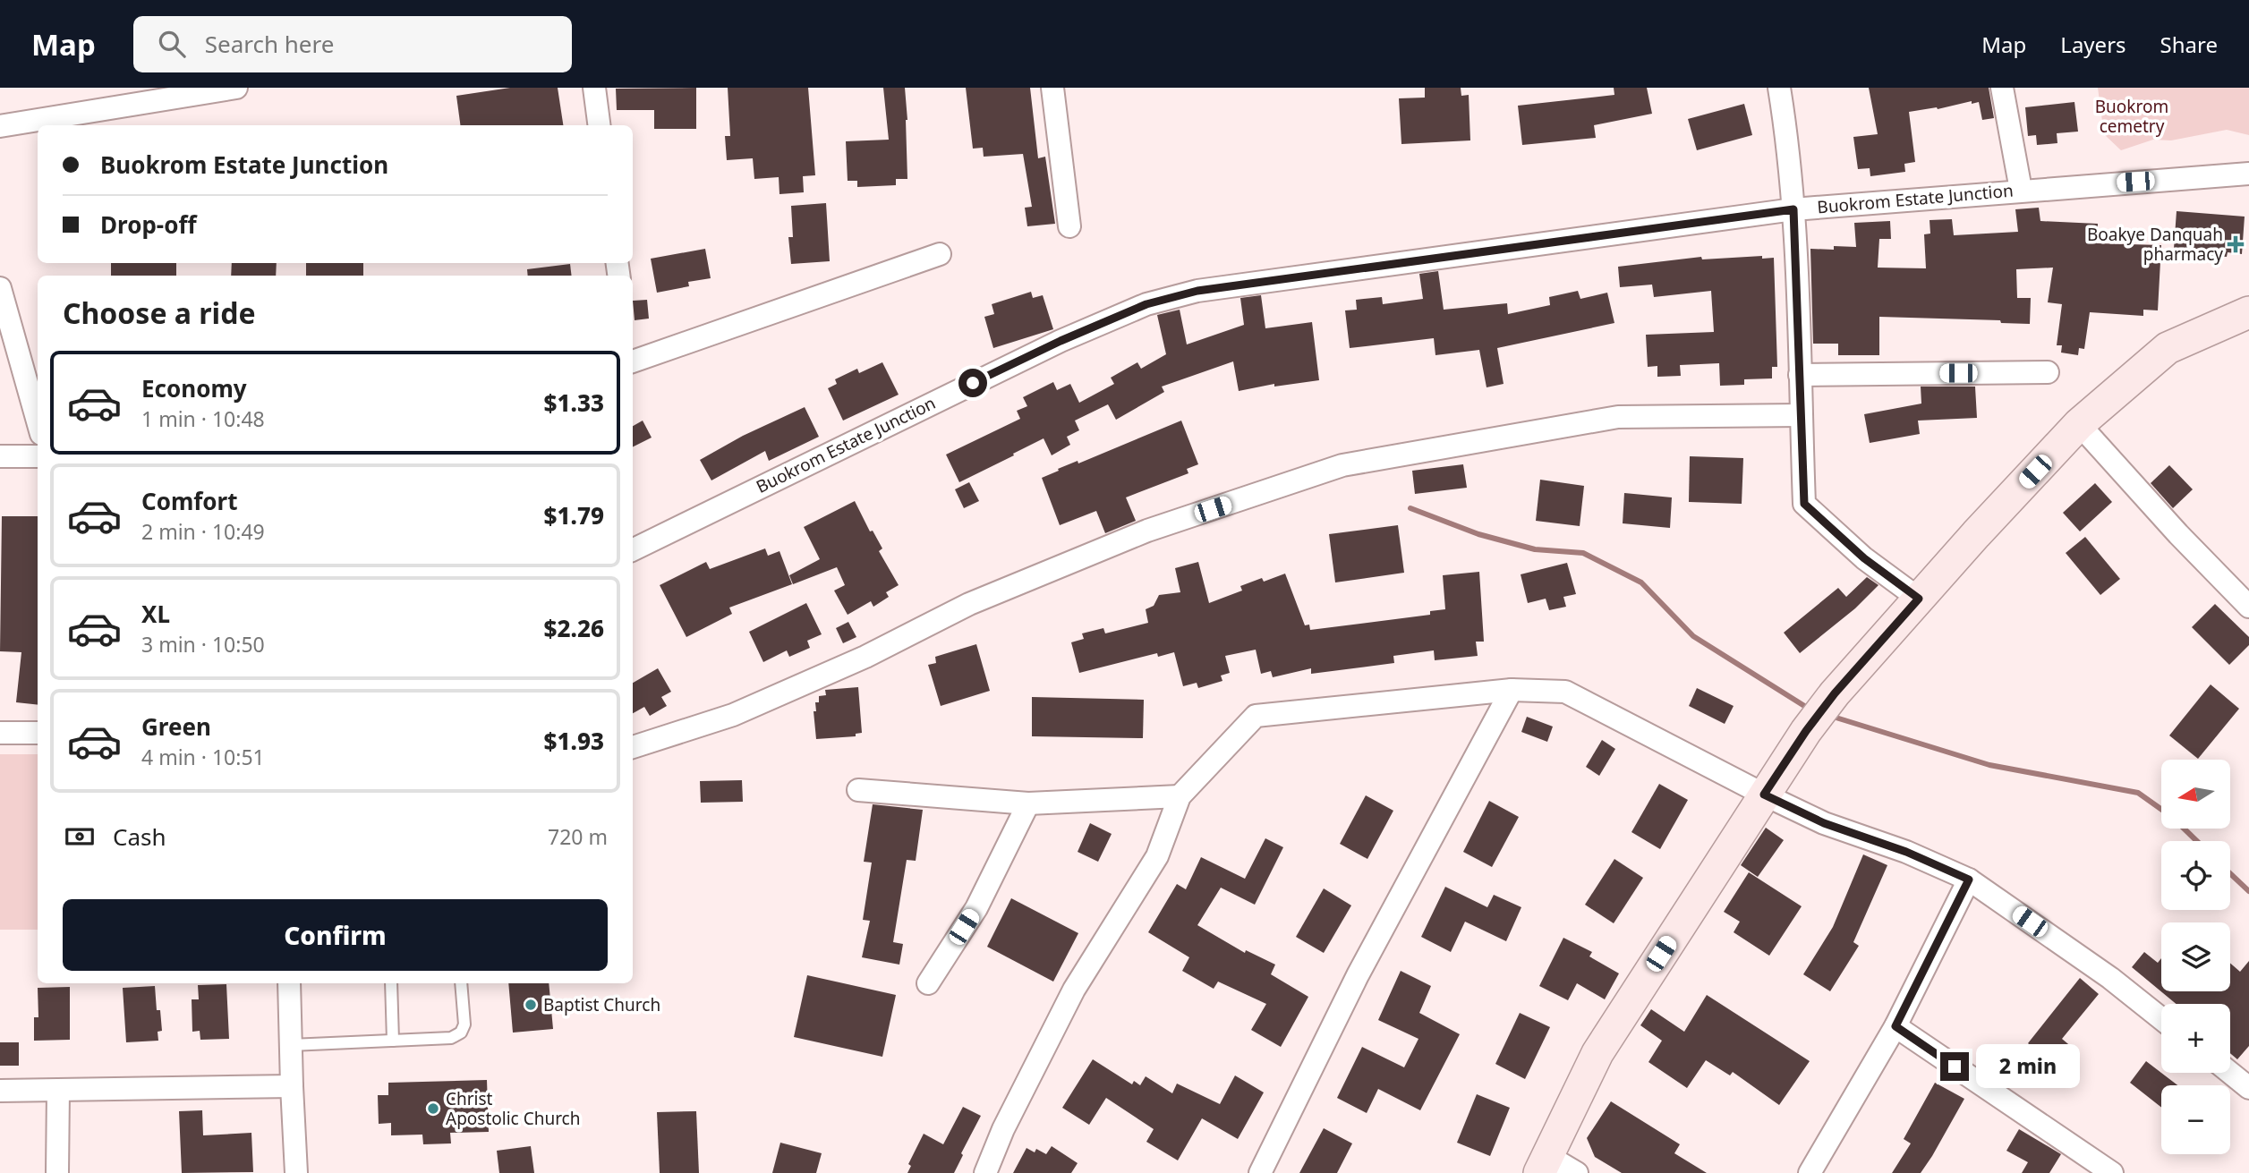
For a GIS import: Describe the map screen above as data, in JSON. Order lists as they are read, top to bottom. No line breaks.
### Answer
{"streets":{"street":["Buokrom Estate Junction"]},"parks":["Buokrom cemetry"],"places":{"health":["Boakye Danquah pharmacy"],"other":["Baptist Church","Christ Apostolic Church"]},"north":"left","page":{"header":"Map","search":"Search here","nav":["Map","Layers","Share"],"banner":["Buokrom Estate Junction","Drop-off"],"heading":"Choose a ride","list":[{"name":"Economy","note":"1 min · 10:48","value":"$1.33"},{"name":"Comfort","note":"2 min · 10:49","value":"$1.79"},{"name":"XL","note":"3 min · 10:50","value":"$2.26"},{"name":"Green","note":"4 min · 10:51","value":"$1.93"}],"map_buttons":["+","−"],"pay":["Cash","720 m"],"buttons":"Confirm","bubble":"2 min"}}
